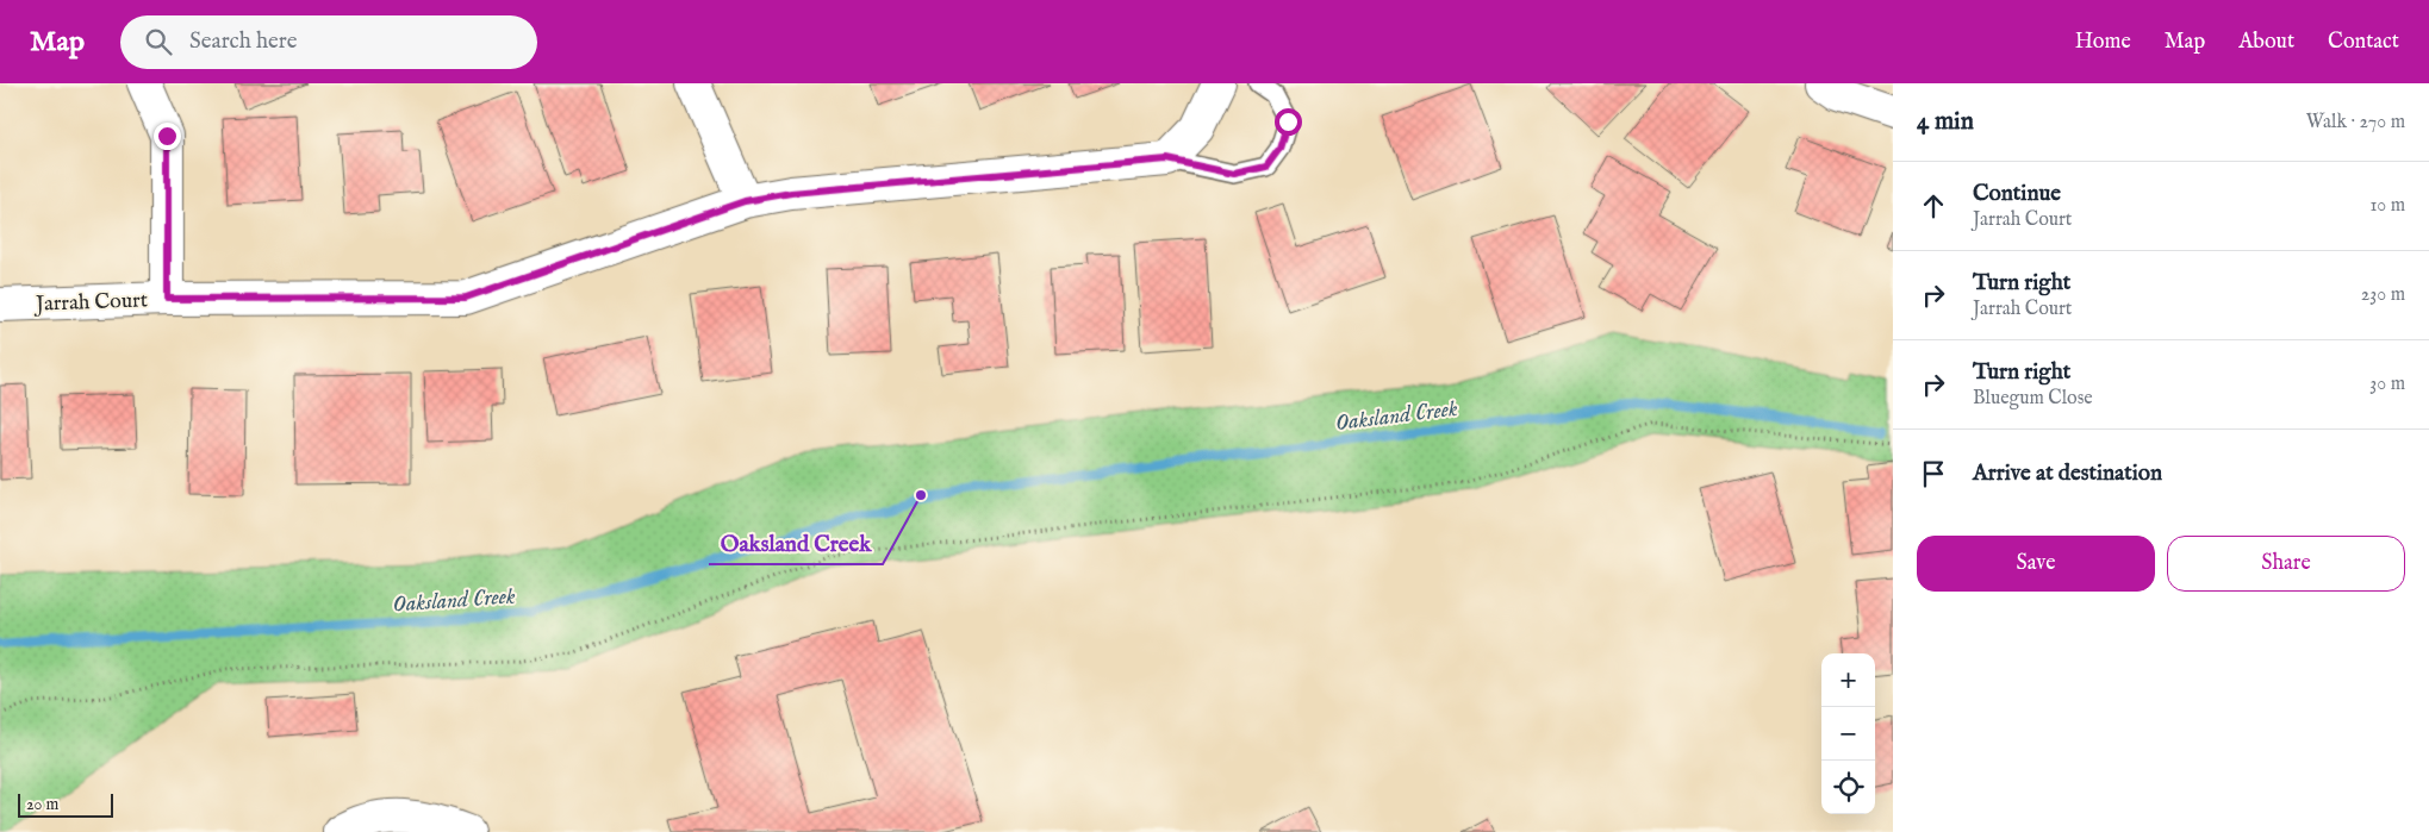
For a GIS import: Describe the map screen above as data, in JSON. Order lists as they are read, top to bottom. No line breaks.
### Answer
{"streets":{"street":["Jarrah Court"]},"water":["Oaksland Creek"],"places":["Oaksland Creek"],"scale_bar":"20 m","page":{"header":"Map","search":"Search here","nav":["Home","Map","About","Contact"],"heading":["4 min","Walk · 270 m"],"list":[["Continue","Jarrah Court","10 m"],["Turn right","Jarrah Court","230 m"],["Turn right","Bluegum Close","30 m"],"Arrive at destination"],"buttons":["Save","Share"],"map_buttons":["+","−"],"scale":"20 m"}}
